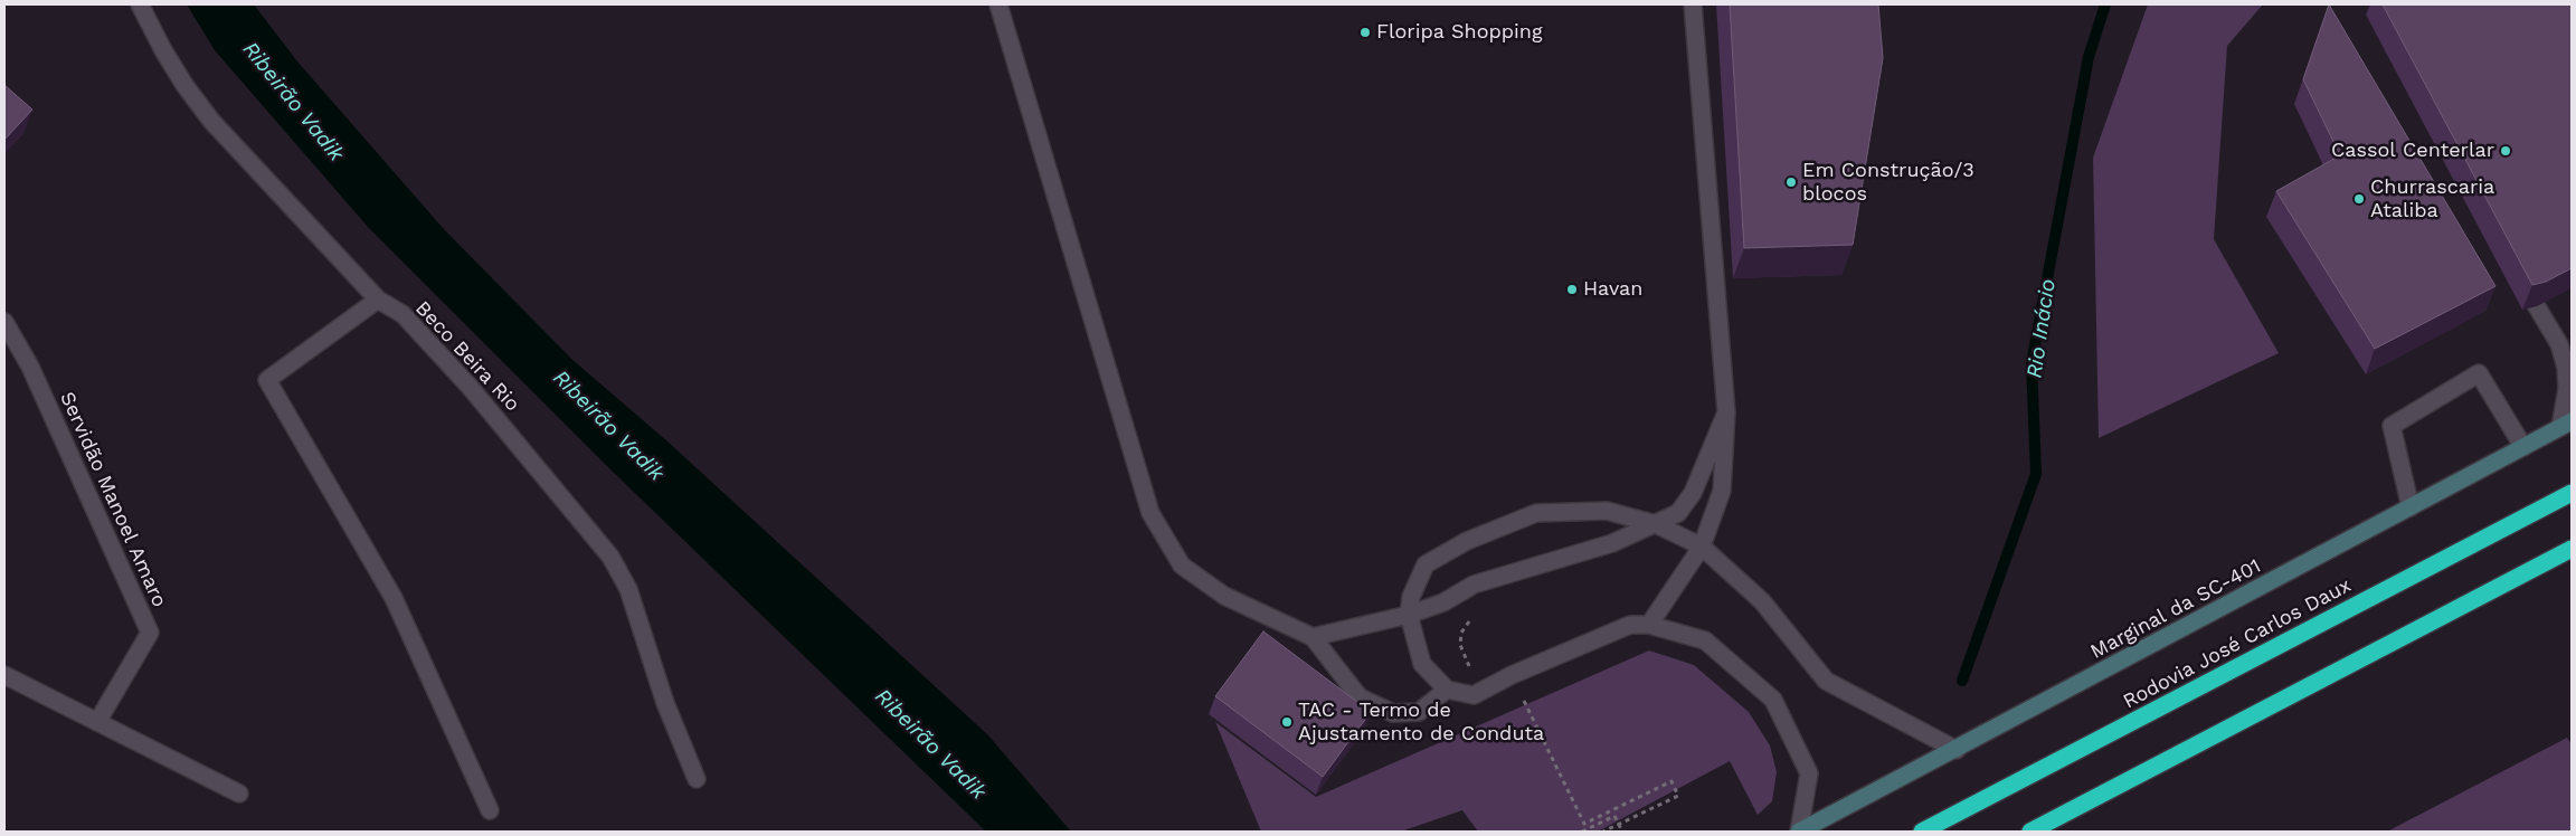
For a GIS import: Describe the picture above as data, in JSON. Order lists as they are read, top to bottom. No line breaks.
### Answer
{"streets":{"highway":["Rodovia José Carlos Daux"],"main road":["Marginal da SC-401"],"street":["Beco Beira Rio","Servidão Manoel Amaro"]},"water":["Ribeirão Vadik","Rio Inácio"],"places":["Floripa Shopping","Cassol Centerlar","Em Construção/3 blocos","Churrascaria Ataliba","Havan","TAC - Termo de Ajustamento de Conduta"]}
